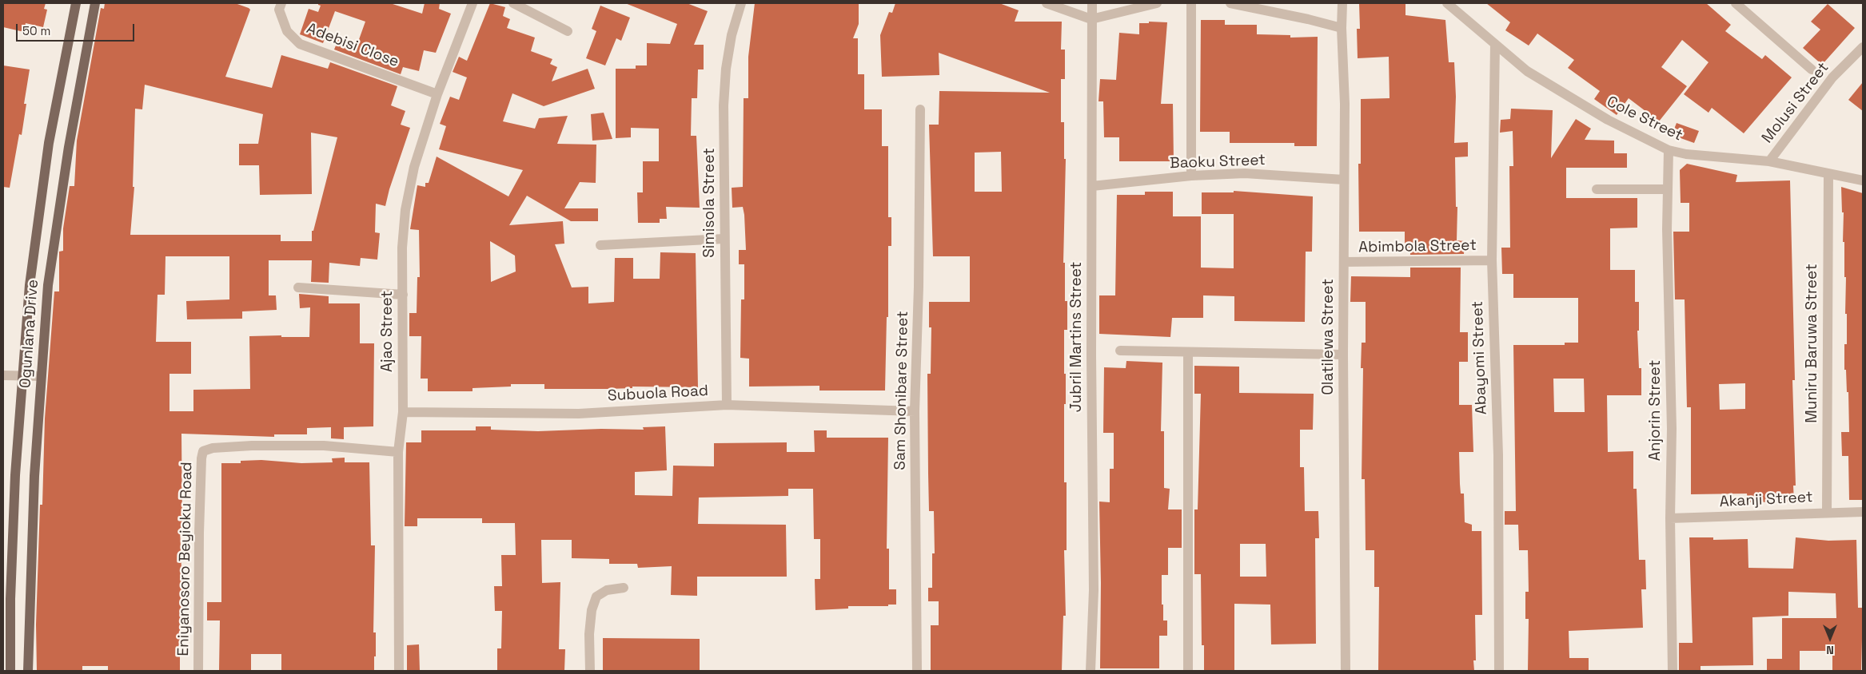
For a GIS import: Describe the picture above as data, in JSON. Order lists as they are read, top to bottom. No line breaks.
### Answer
{"streets":{"main road":["Ogunlana Drive"],"street":["Adebisi Close","Molusi Street","Cole Street","Baoku Street","Simisola Street","Abimbola Street","Ajao Street","Jubril Martins Street","Olatilewa Street","Muniru Baruwa Street","Abayomi Street","Sam Shonibare Street","Subuola Road","Anjorin Street","Akanji Street","Eniyanosoro Beyioku Road"]},"crossings":[["Adebisi Close","Ajao Street"],["Molusi Street","Cole Street"],["Cole Street","Muniru Baruwa Street"],["Cole Street","Abayomi Street"],["Cole Street","Anjorin Street"],["Baoku Street","Jubril Martins Street"],["Baoku Street","Olatilewa Street"],["Simisola Street","Subuola Road"],["Abimbola Street","Olatilewa Street"],["Abimbola Street","Abayomi Street"],["Ajao Street","Subuola Road"],["Ajao Street","Eniyanosoro Beyioku Road"],["Muniru Baruwa Street","Akanji Street"],["Sam Shonibare Street","Subuola Road"],["Anjorin Street","Akanji Street"]],"scale_bar":"50 m","north":"bottom"}
